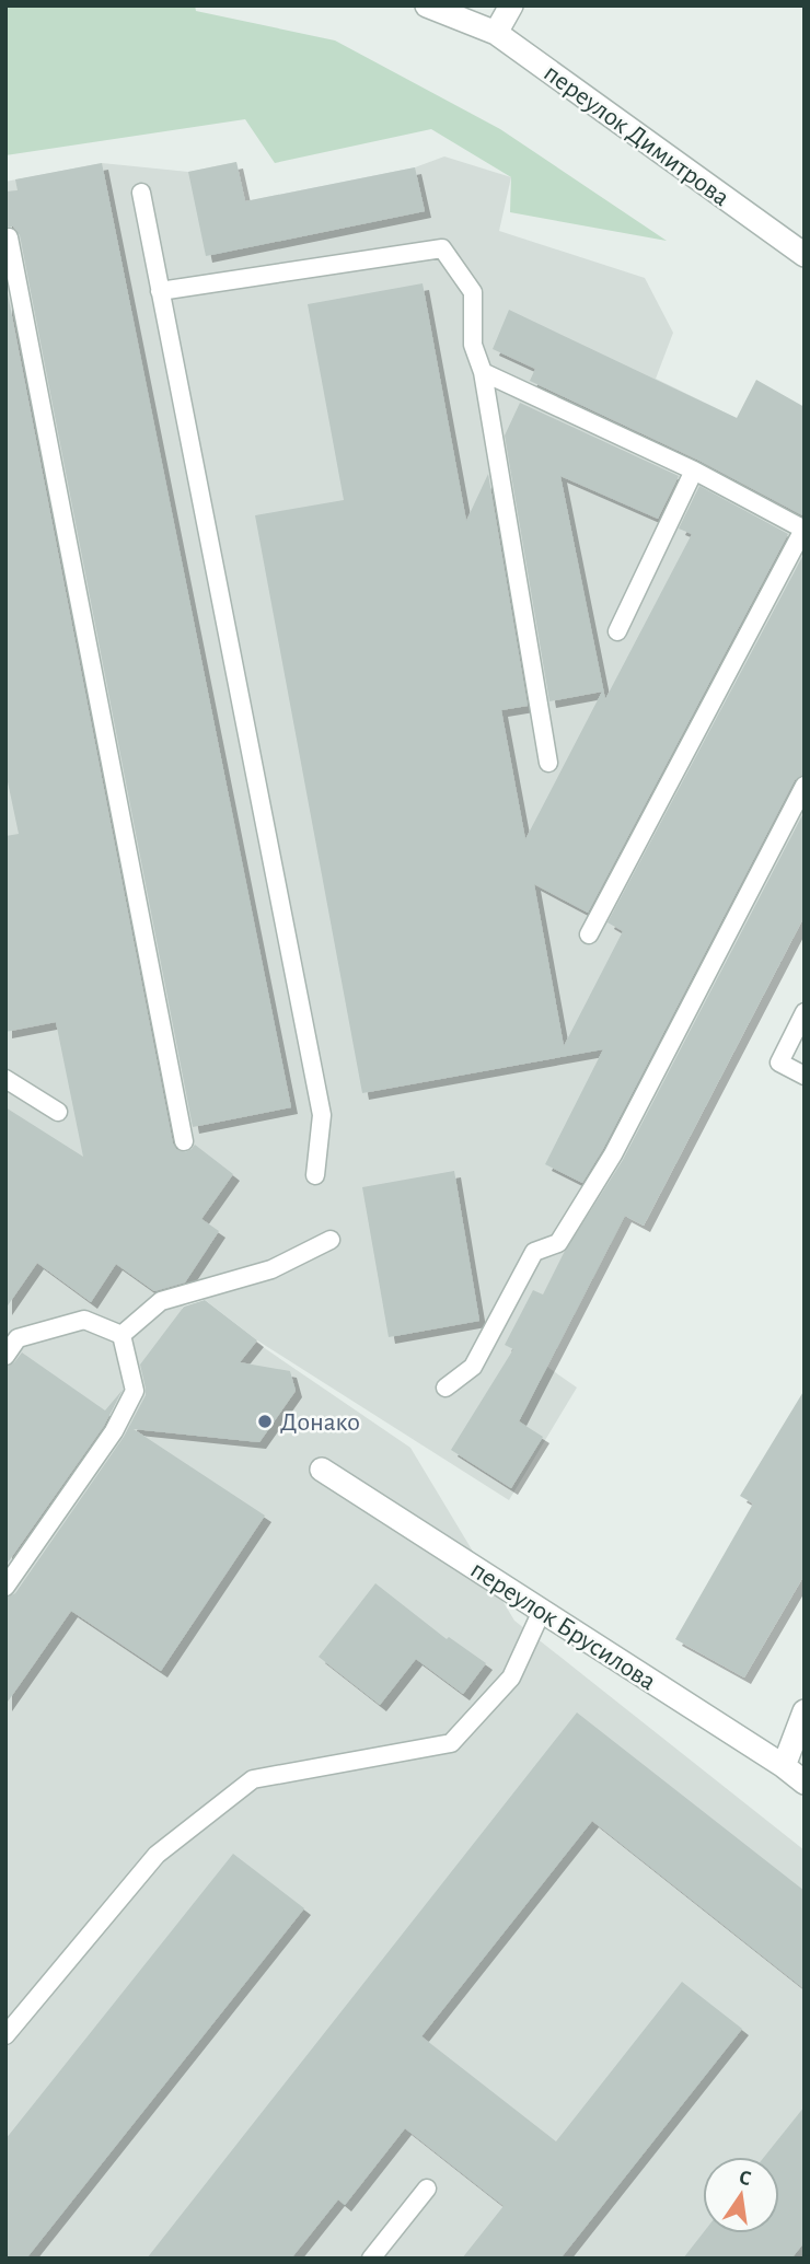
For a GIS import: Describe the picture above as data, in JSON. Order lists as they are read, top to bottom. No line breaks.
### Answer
{"streets":{"street":["переулок Димитрова","переулок Брусилова"]},"places":["Донако"],"north":"top"}
